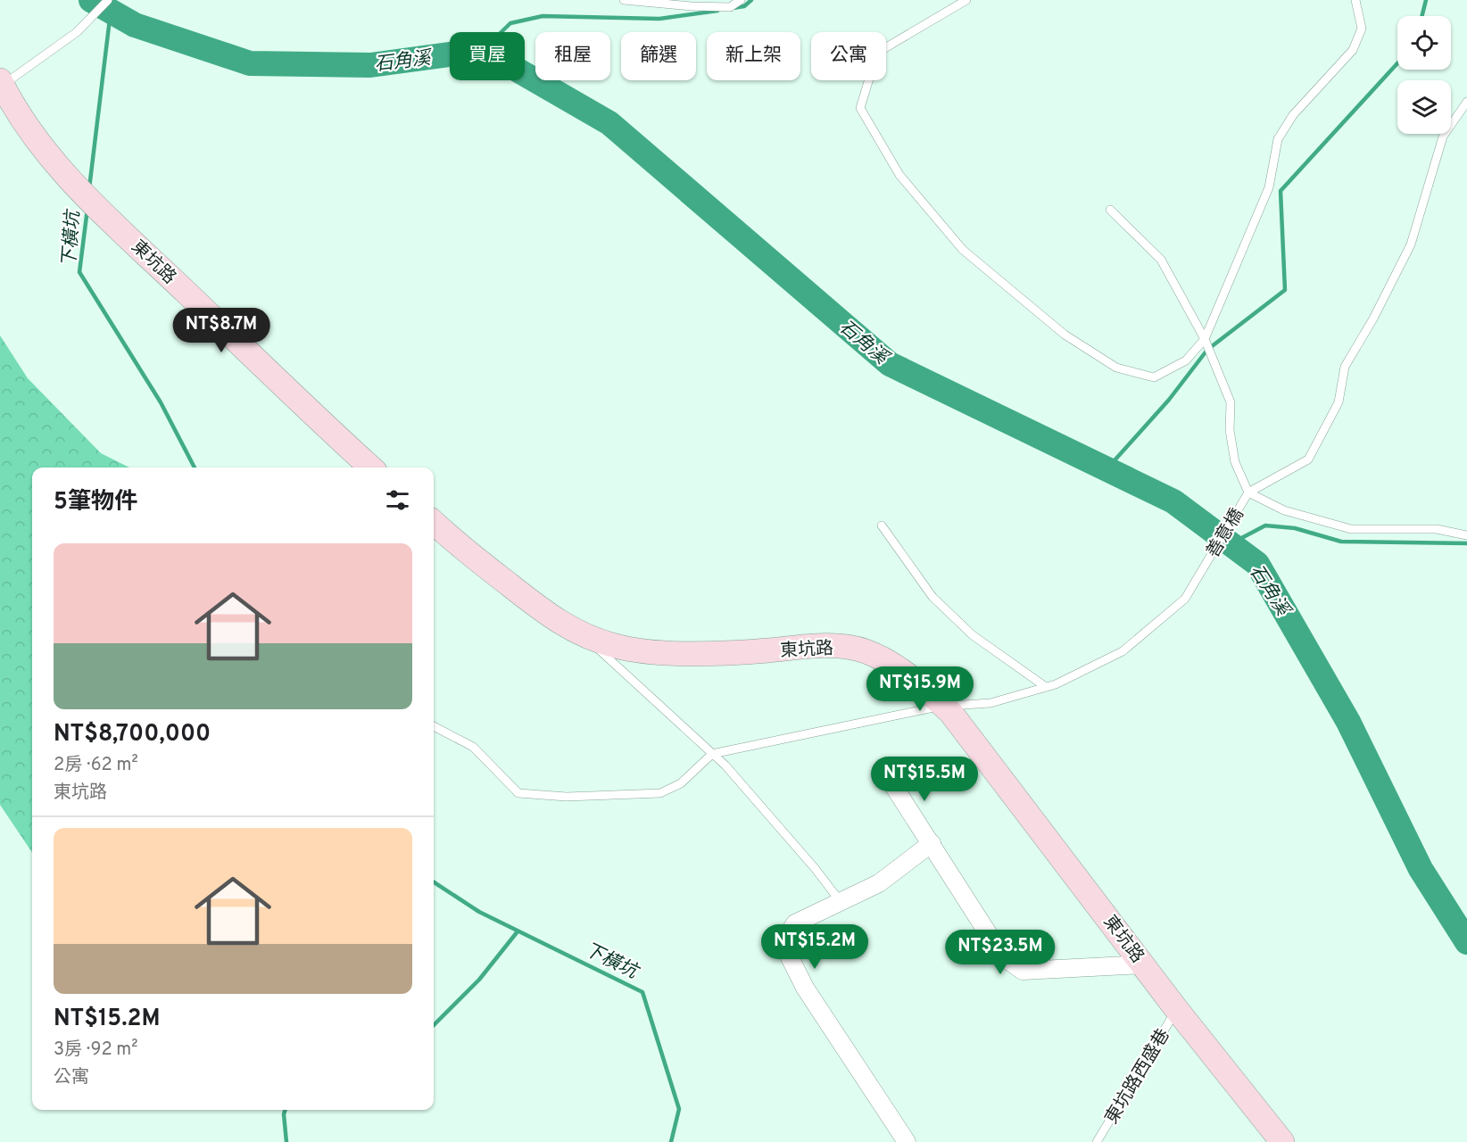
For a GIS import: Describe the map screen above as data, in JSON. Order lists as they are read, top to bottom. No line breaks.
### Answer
{"streets":{"street":["東坑路"],"lane":["善意橋","東坑路西盛巷"]},"crossings":[["東坑路","善意橋"],["東坑路","東坑路西盛巷"]],"water":["石角溪","下橫坑"],"page":{"chip":["買屋","租屋","篩選","新上架","公寓"],"price":["NT$8.7M","NT$15.9M","NT$15.5M","NT$15.2M","NT$23.5M"],"heading":"5筆物件","list":[{"name":"NT$8,700,000","note":"2房 · 62 m² · 東坑路"},{"name":"NT$15.2M","note":"3房 · 92 m² · 公寓"}]}}
